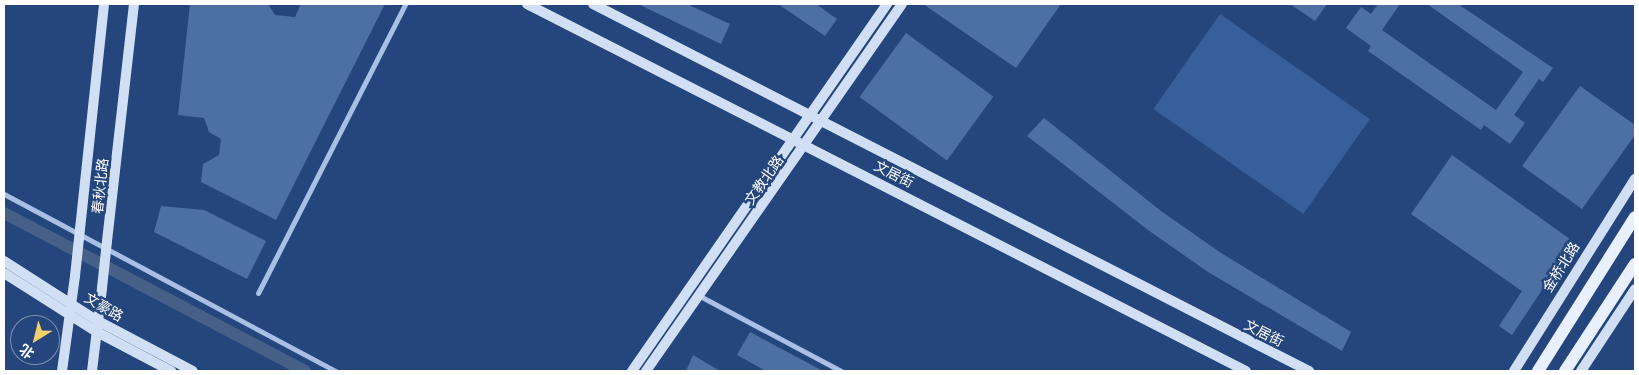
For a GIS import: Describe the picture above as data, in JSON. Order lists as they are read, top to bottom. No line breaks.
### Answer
{"streets":{"street":["文居街","文教北路","春秋北路","金桥北路","文豪路"]},"crossings":[["文居街","文教北路"],["春秋北路","文豪路"]],"north":"bottom left"}
